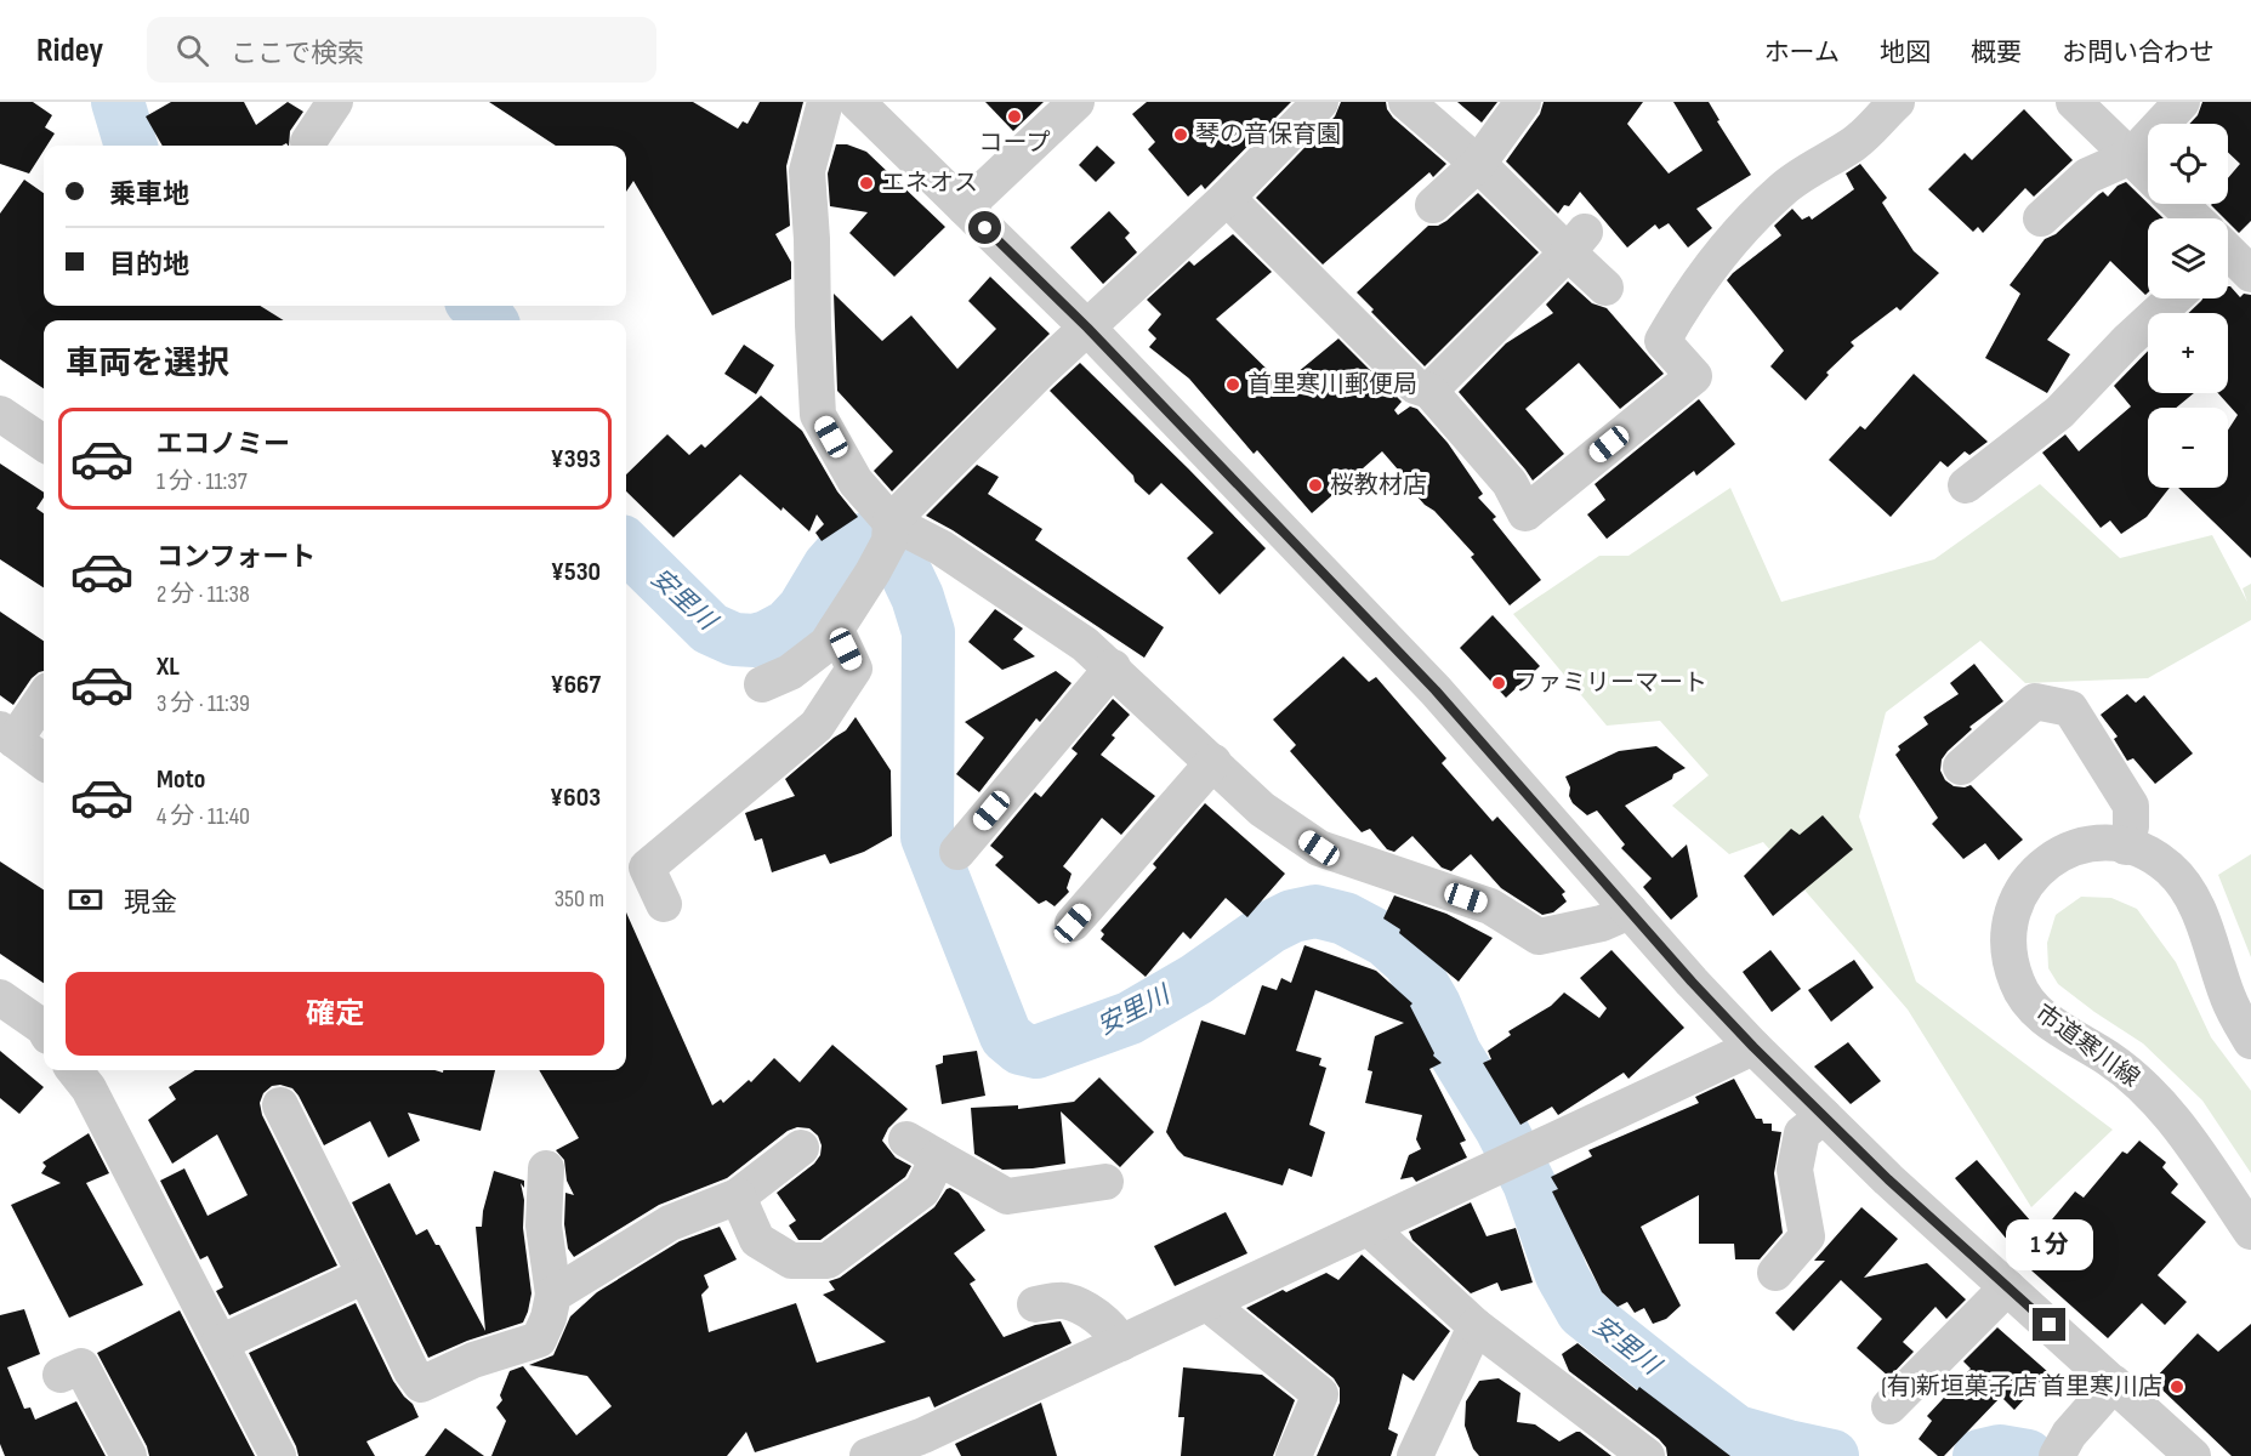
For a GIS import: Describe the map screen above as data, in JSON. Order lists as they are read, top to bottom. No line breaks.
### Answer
{"streets":{"street":["市道寒川線"]},"water":["安里川"],"places":["コープ","琴の音保育園","エネオス","首里寒川郵便局","桜教材店","ファミリーマート","(有)新垣菓子店 首里寒川店"],"page":{"header":"Ridey","search":"ここで検索","nav":["ホーム","地図","概要","お問い合わせ"],"map_buttons":["+","−"],"banner":["乗車地","目的地"],"heading":"車両を選択","list":[{"name":"エコノミー","note":"1 分 · 11:37","value":"¥393"},{"name":"コンフォート","note":"2 分 · 11:38","value":"¥530"},{"name":"XL","note":"3 分 · 11:39","value":"¥667"},{"name":"Moto","note":"4 分 · 11:40","value":"¥603"}],"pay":["現金","350 m"],"buttons":"確定","bubble":"1 分"}}
